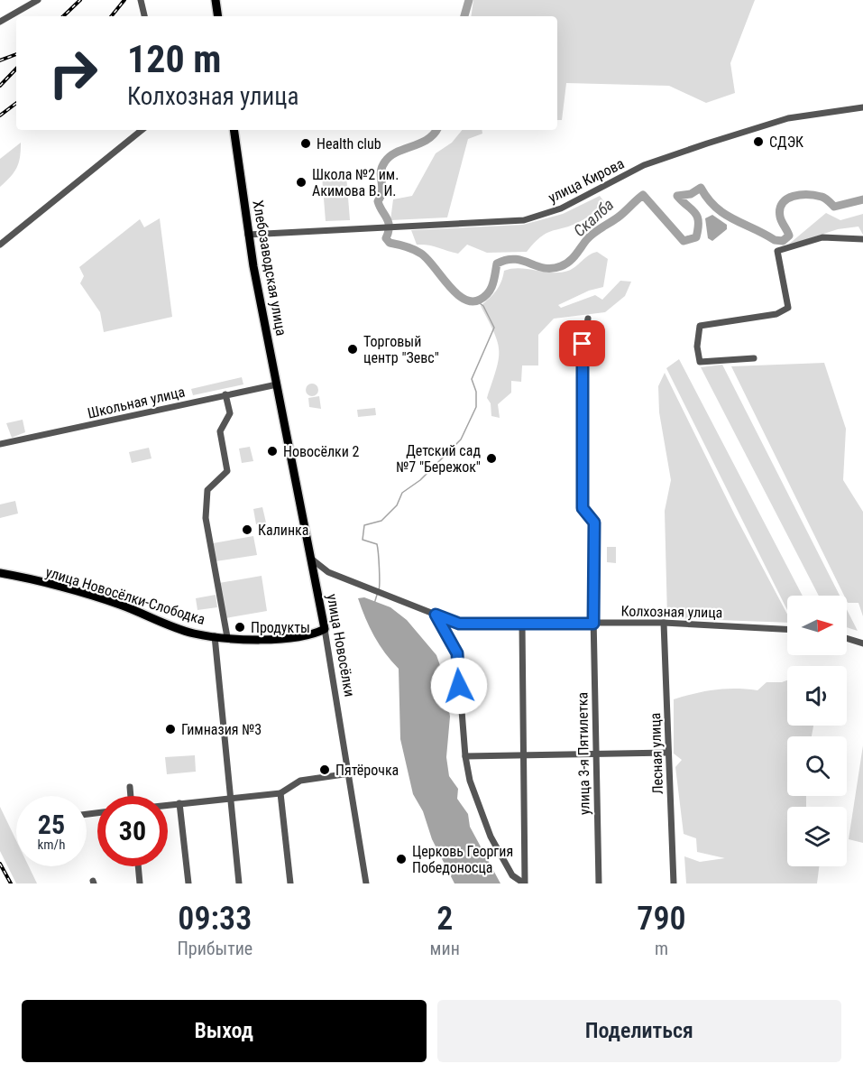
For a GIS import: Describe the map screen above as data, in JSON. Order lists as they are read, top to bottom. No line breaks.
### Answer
{"streets":{"main road":["Хлебозаводская улица","улица Новосёлки-Слободка","улица Новосёлки"],"street":["улица Кирова","Школьная улица","Колхозная улица","улица 3-я Пятилетка","Лесная улица"]},"crossings":[["улица Кирова","Хлебозаводская улица"],["Хлебозаводская улица","Школьная улица"],["Хлебозаводская улица","улица Новосёлки"],["улица Новосёлки-Слободка","улица Новосёлки"],["Колхозная улица","улица Новосёлки"],["Колхозная улица","улица 3-я Пятилетка"],["Колхозная улица","Лесная улица"]],"water":["Скалба"],"places":["СДЭК","Health club","Школа №2 им. Акимова В. И.","Торговый центр \"Зевс\"","Новосёлки 2","Детский сад №7 \"Бережок\"","Калинка","Продукты","Гимназия №3","Пятёрочка","Церковь Георгия Победоносца"],"north":"right","page":{"turn":["120 m","Колхозная улица"],"speed":"25 km/h","limit":"30","eta":["09:33","Прибытие","2","мин","790","m"],"buttons":["Выход","Поделиться"]}}
